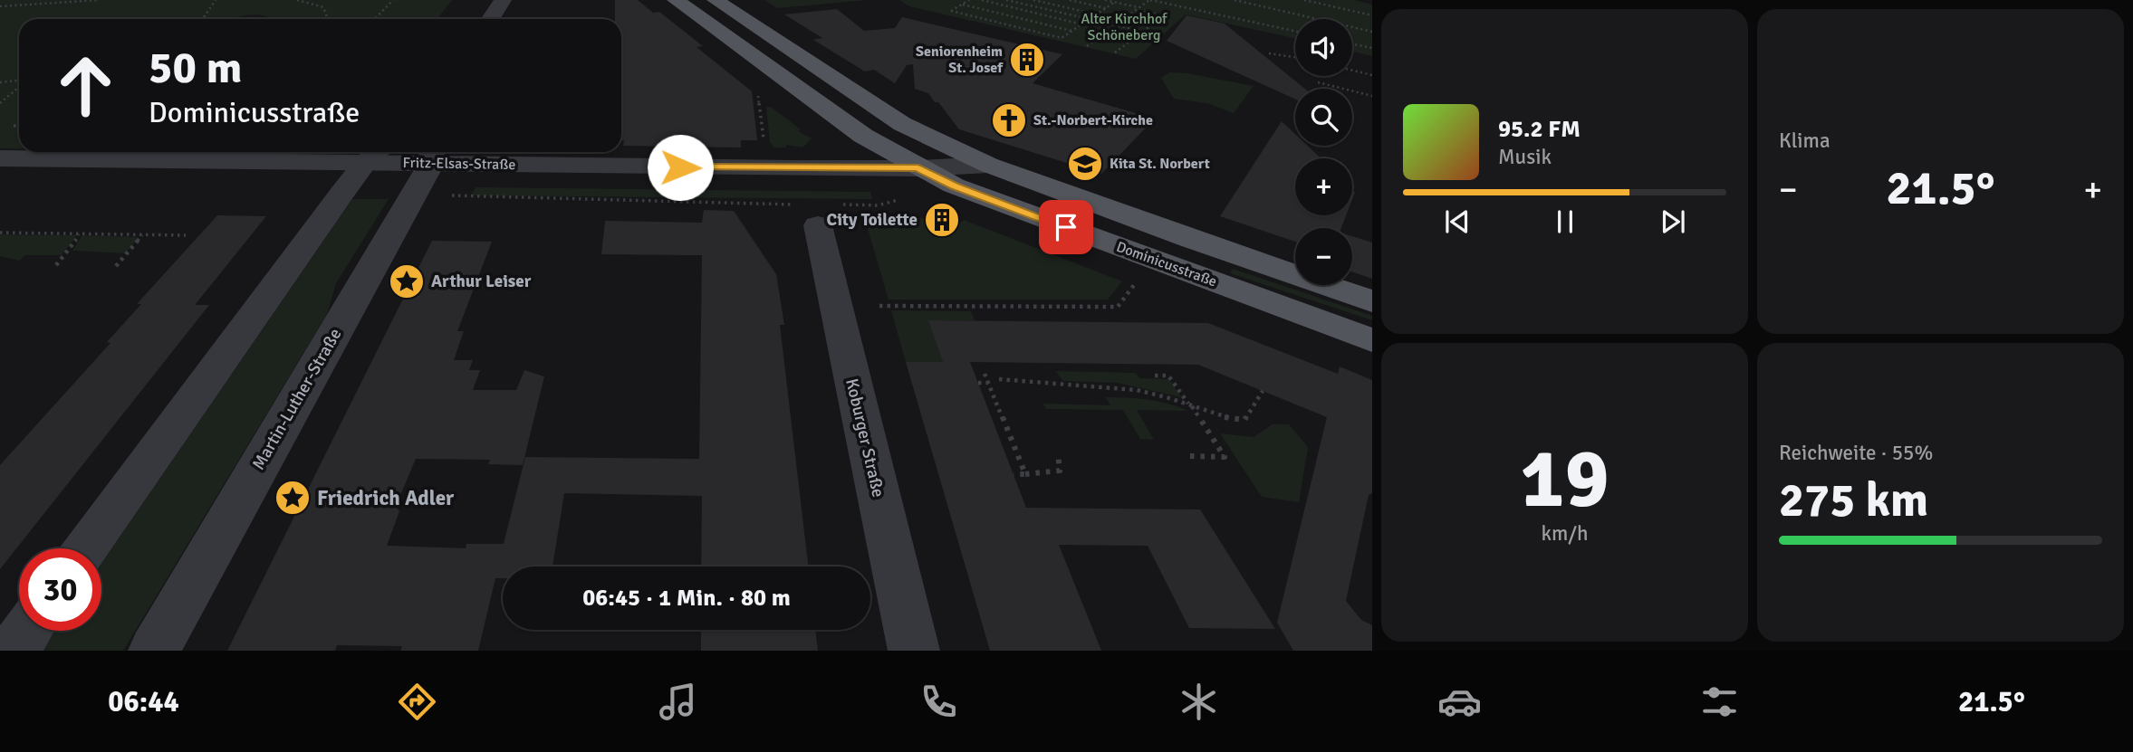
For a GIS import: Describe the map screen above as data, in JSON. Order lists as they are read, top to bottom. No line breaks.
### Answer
{"streets":{"main road":["Dominicusstraße"],"street":["Fritz-Elsas-Straße","Martin-Luther-Straße","Koburger Straße"]},"crossings":[["Fritz-Elsas-Straße","Dominicusstraße"],["Fritz-Elsas-Straße","Martin-Luther-Straße"]],"parks":["Alter Kirchhof Schöneberg"],"places":{"building":["Seniorenheim St. Josef","City Toilette"],"church":["St.-Norbert-Kirche"],"school or university":["Kita St. Norbert"],"place":["Arthur Leiser","Friedrich Adler"]},"page":{"tile":["Klima",["19","km/h"],["Reichweite · 55%","275 km"]],"map_buttons":["+","−"],"turn":["50 m","Dominicusstraße"],"song":["95.2 FM","Musik"],"heat":["−","21.5°","+"],"limit":"30","trip":"06:45 · 1 Min. · 80 m","tabs":["06:44","21.5°"]}}
